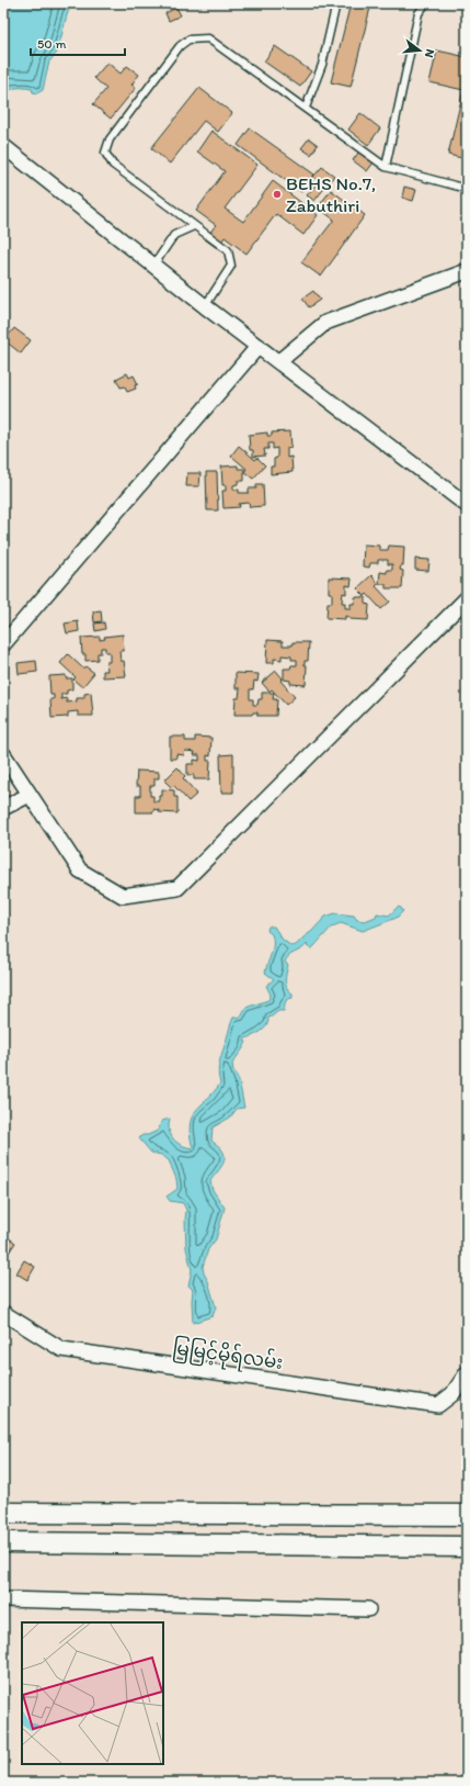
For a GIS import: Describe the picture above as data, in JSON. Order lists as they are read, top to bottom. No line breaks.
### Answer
{"streets":{"street":["မြမြင့်မိုရ်လမ်း"]},"places":["BEHS No.7, Zabuthiri"],"scale_bar":"50 m","north":"right"}
